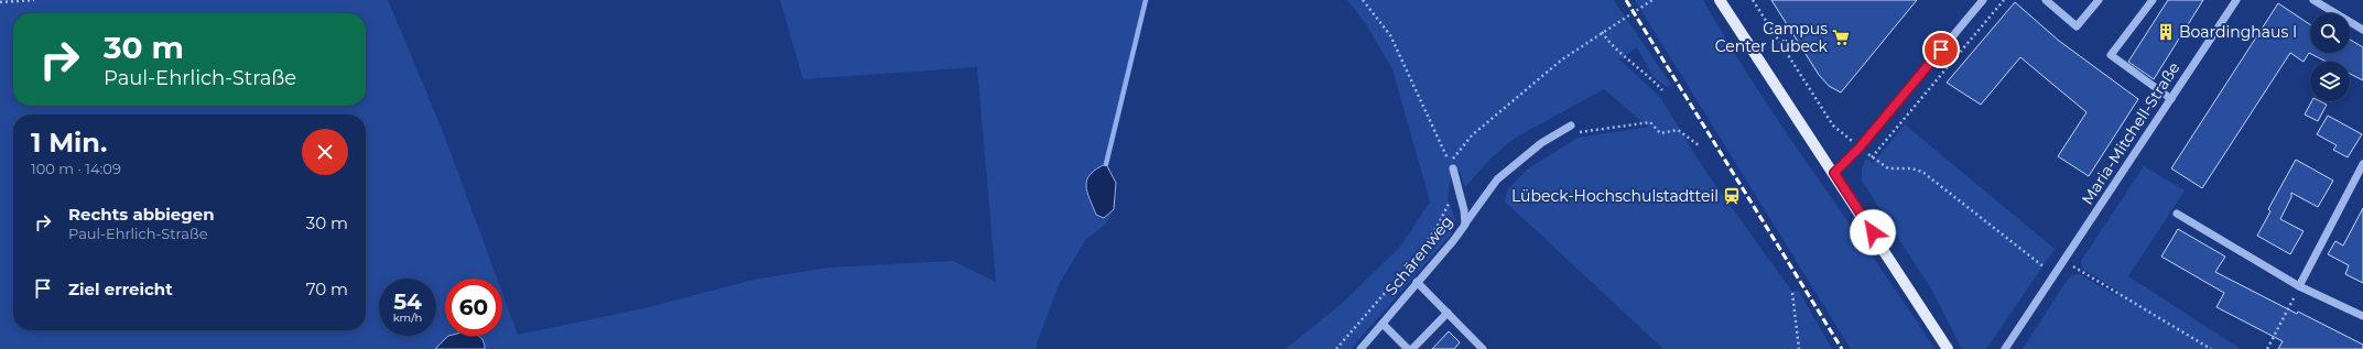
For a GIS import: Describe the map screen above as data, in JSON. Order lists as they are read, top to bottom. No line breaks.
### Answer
{"streets":{"street":["Maria-Mitchell-Straße","Schärenweg"]},"places":{"building":["Boardinghaus I"],"supermarket":["Campus Center Lübeck"],"station":["Lübeck-Hochschulstadtteil"]},"page":{"turn":["30 m","Paul-Ehrlich-Straße"],"heading":["1 Min.","100 m · 14:09"],"list":[{"name":"Rechts abbiegen","note":"Paul-Ehrlich-Straße","value":"30 m"},{"name":"Ziel erreicht","value":"70 m"}],"speed":"54 km/h","limit":"60"}}
